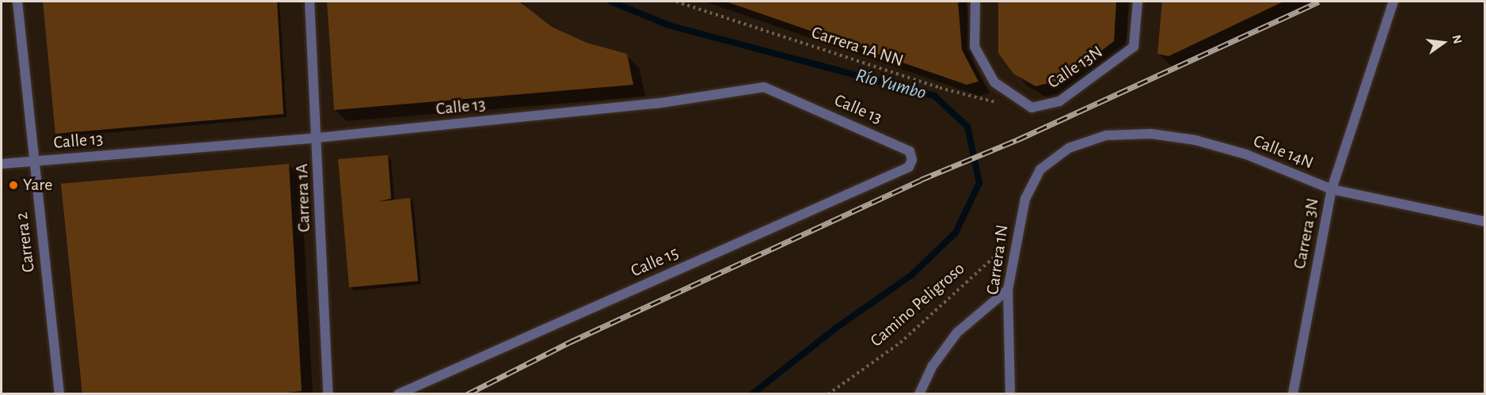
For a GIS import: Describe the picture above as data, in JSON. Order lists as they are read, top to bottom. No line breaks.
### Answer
{"streets":{"street":["Calle 13N","Calle 13","Calle 14N","Carrera 1A","Carrera 3N","Carrera 2","Carrera 1N","Calle 15"],"path":["Carrera 1A NN","Camino Peligroso"]},"crossings":[["Calle 13","Carrera 1A"],["Calle 13","Carrera 2"],["Calle 13","Calle 15"],["Calle 14N","Carrera 3N"],["Calle 14N","Carrera 1N"],["Carrera 1N","Camino Peligroso"]],"water":["Río Yumbo"],"places":["Yare"],"north":"right"}
